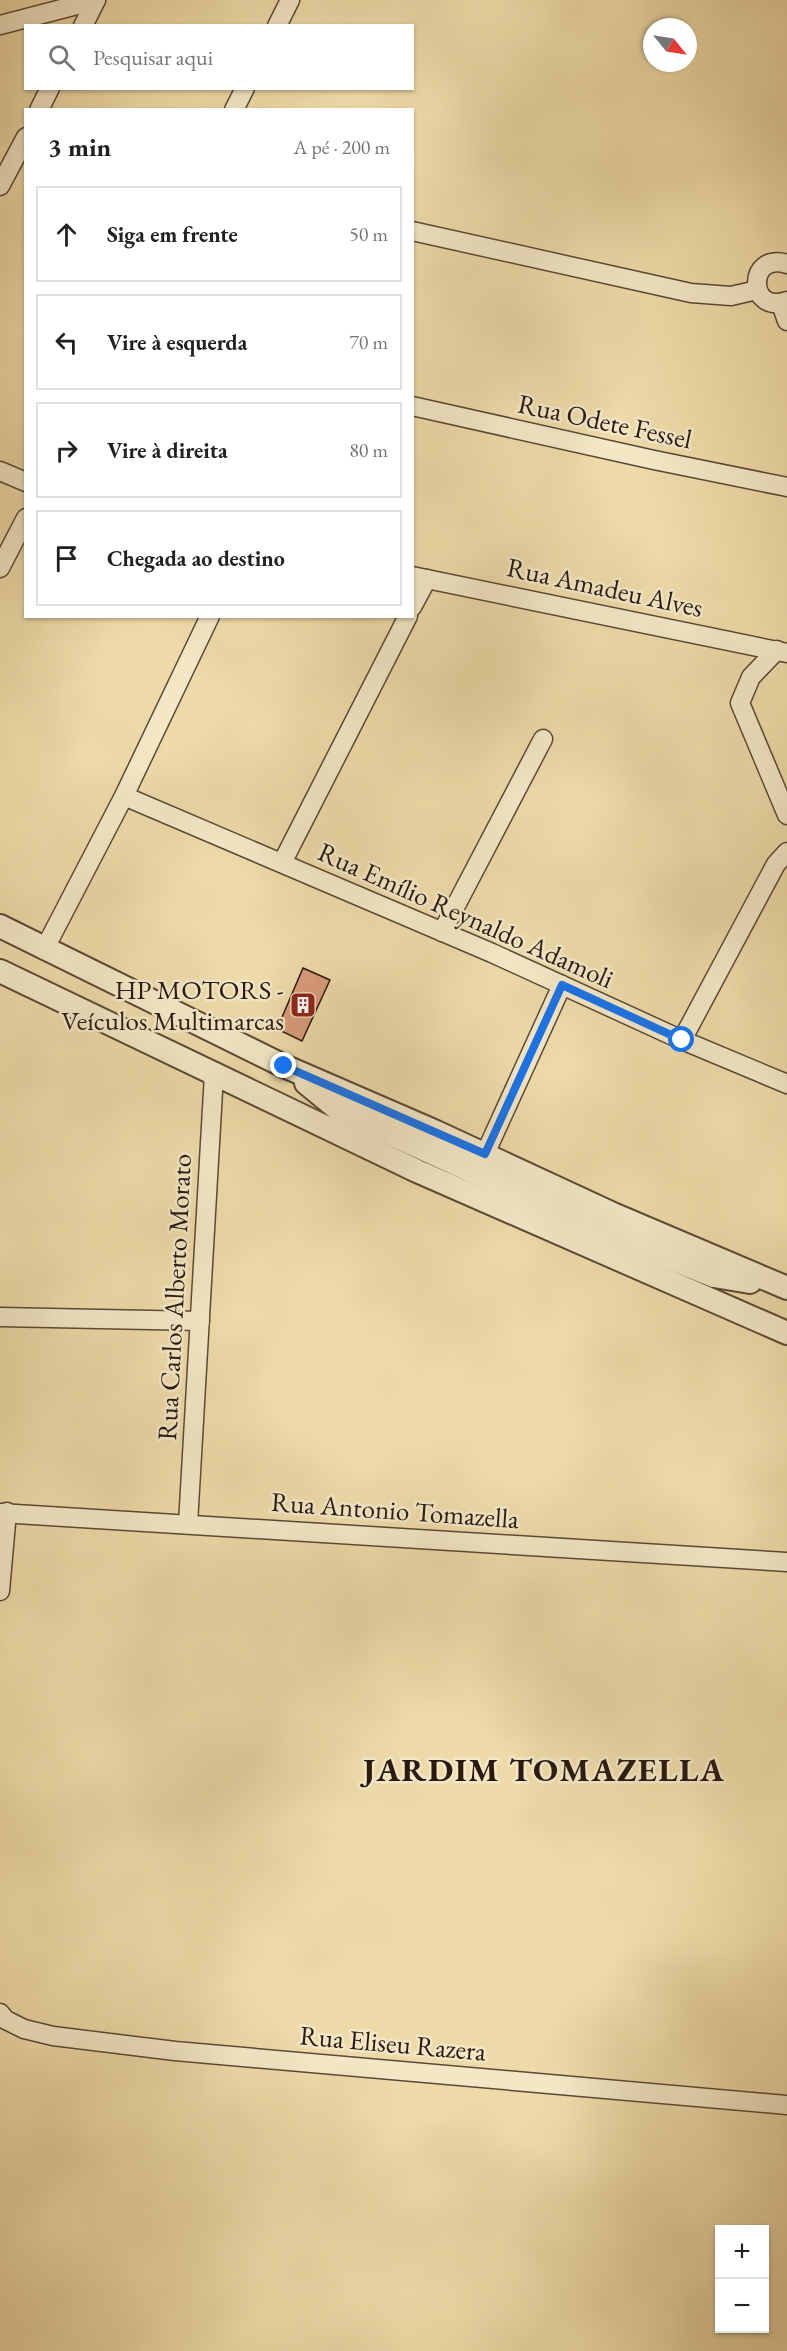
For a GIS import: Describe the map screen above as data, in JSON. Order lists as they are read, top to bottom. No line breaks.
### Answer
{"streets":{"street":["Rua Odete Fessel","Rua Amadeu Alves","Rua Emílio Reynaldo Adamoli","Rua Carlos Alberto Morato","Rua Antonio Tomazella","Rua Eliseu Razera"]},"crossings":[["Rua Carlos Alberto Morato","Rua Antonio Tomazella"]],"districts":["JARDIM TOMAZELLA"],"places":{"building":["HP MOTORS - Veículos Multimarcas"]},"north":"bottom right","page":{"search":"Pesquisar aqui","heading":["3 min","A pé · 200 m"],"list":[["Siga em frente","50 m"],["Vire à esquerda","70 m"],["Vire à direita","80 m"],"Chegada ao destino"],"map_buttons":["+","−"]}}
